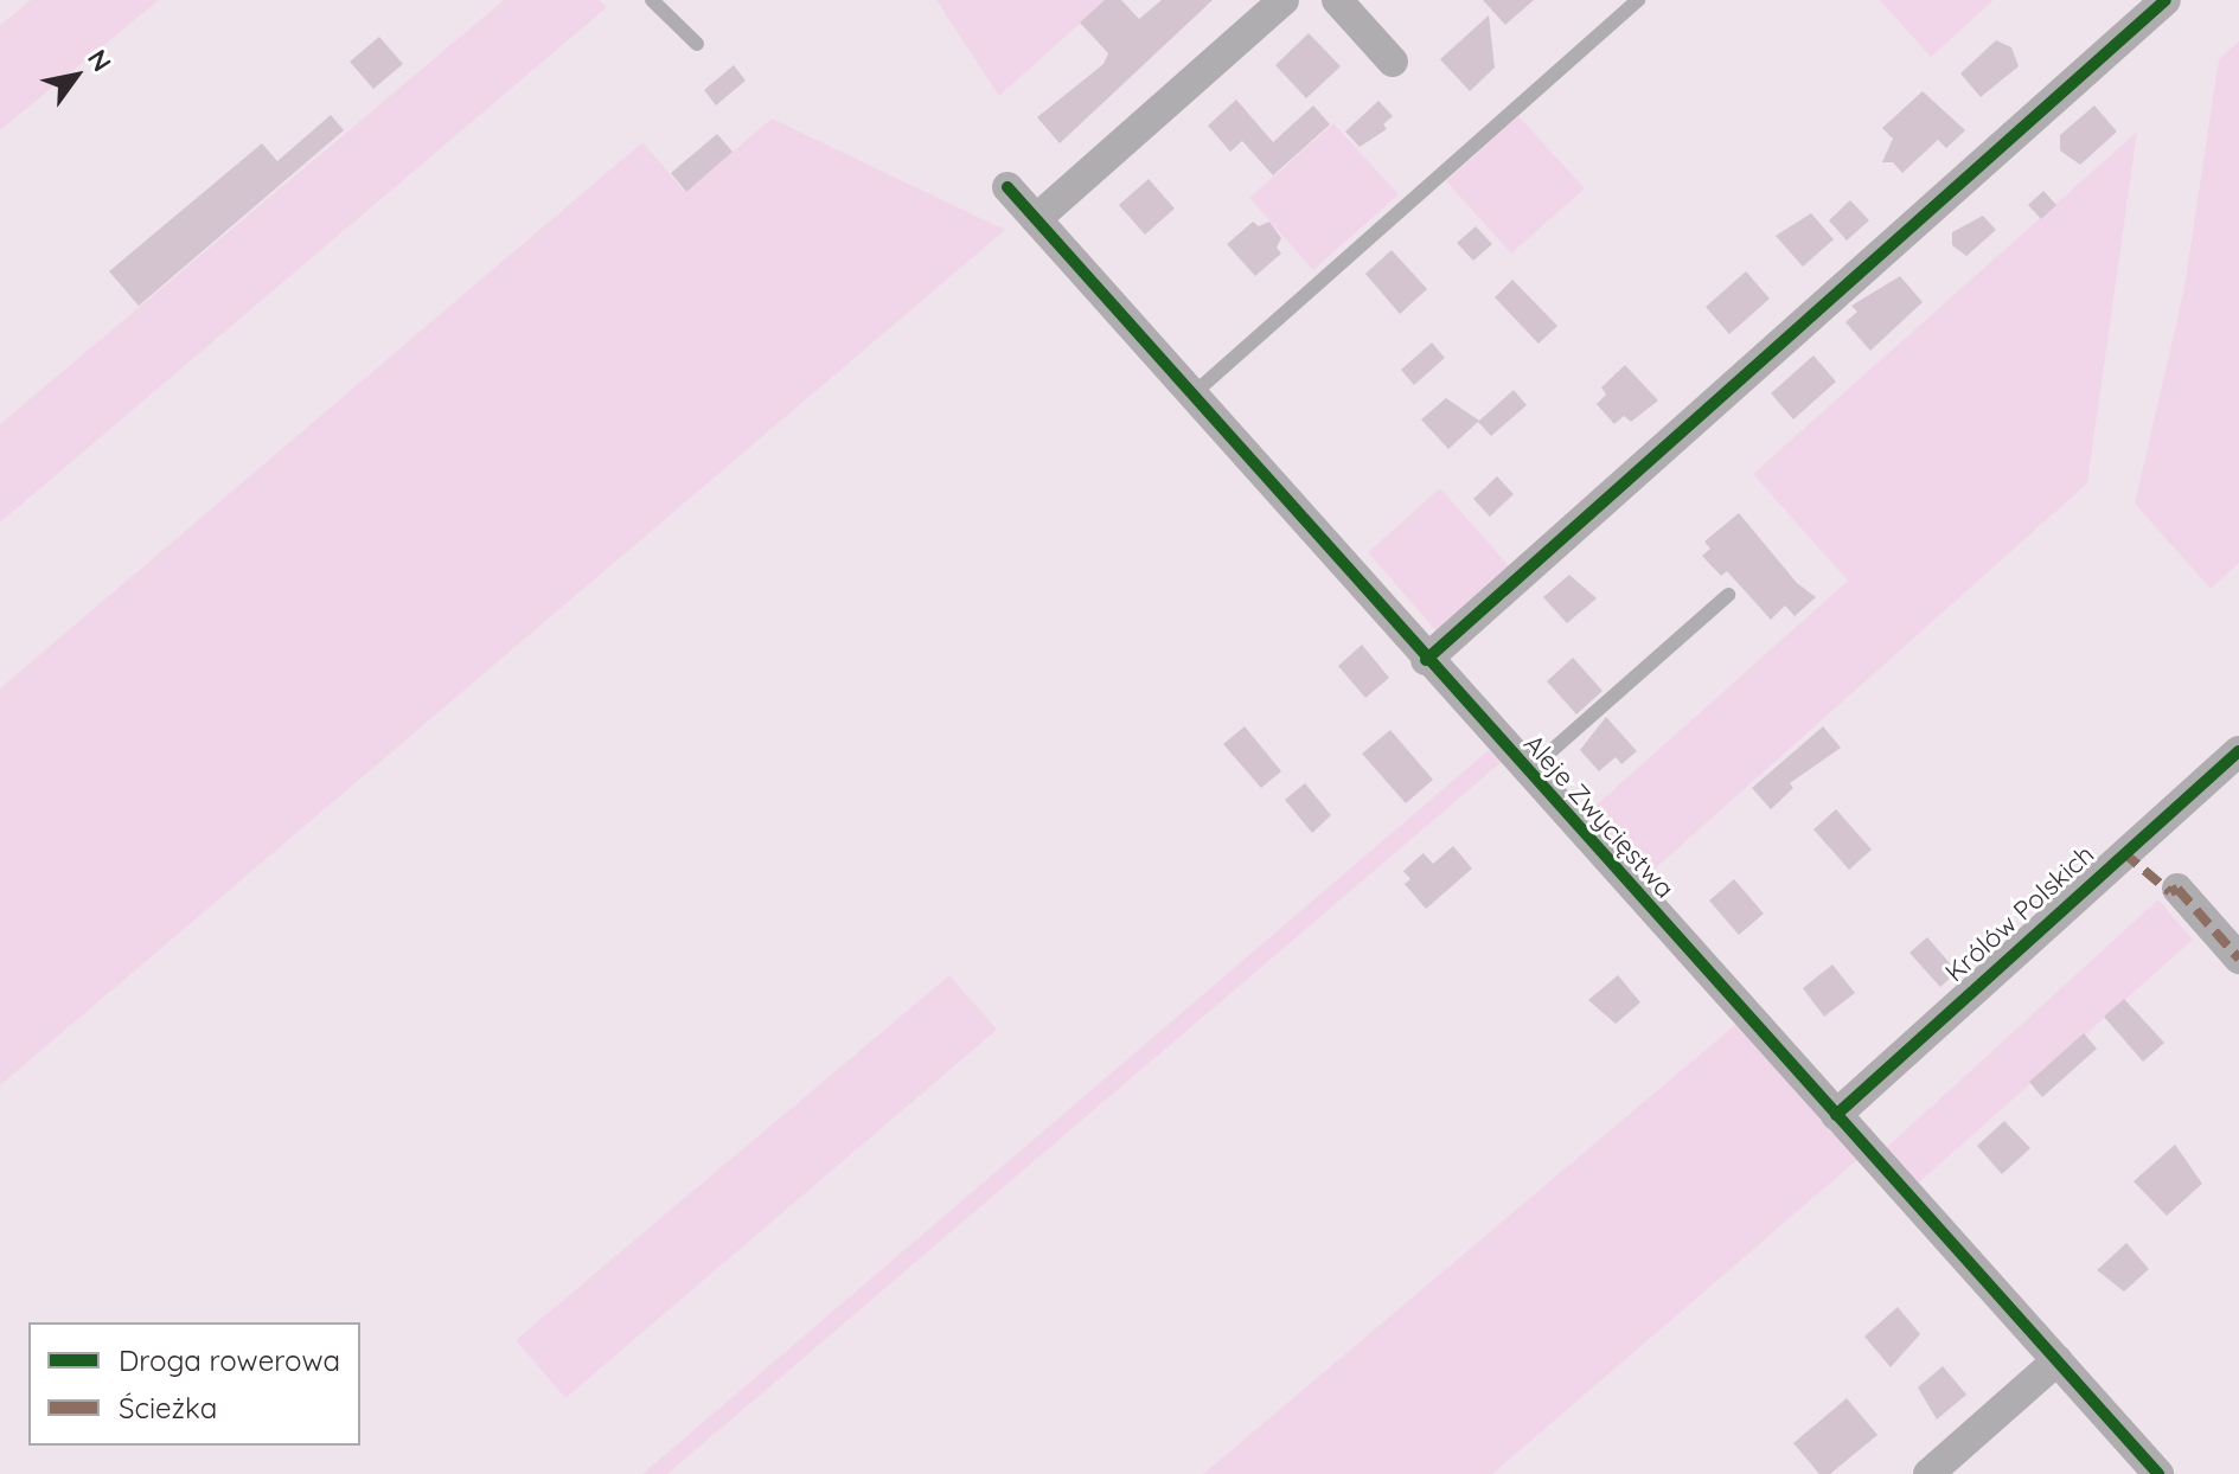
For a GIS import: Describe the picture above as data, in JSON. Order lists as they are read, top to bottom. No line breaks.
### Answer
{"streets":{"street":["Aleje Zwycięstwa","Królów Polskich"]},"crossings":[["Aleje Zwycięstwa","Królów Polskich"]],"legend":["Droga rowerowa","Ścieżka"],"north":"top right"}
